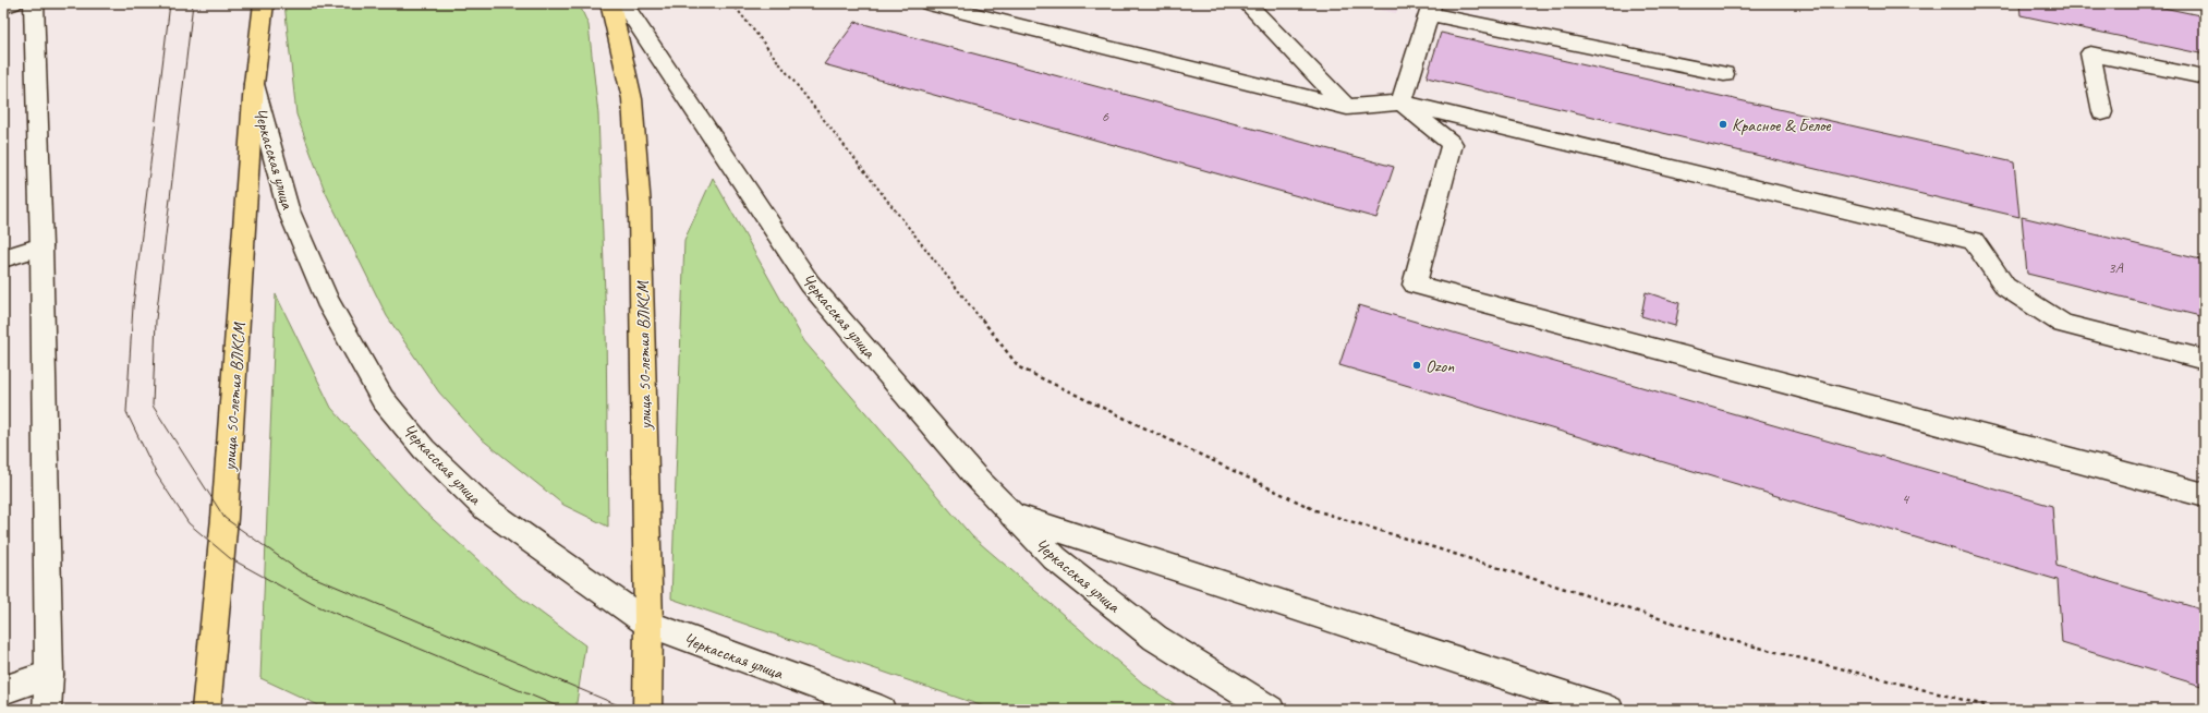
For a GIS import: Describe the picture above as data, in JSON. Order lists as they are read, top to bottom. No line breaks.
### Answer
{"streets":{"main road":["Черкасская улица","улица 50-летия ВЛКСМ"]},"crossings":[["Черкасская улица","улица 50-летия ВЛКСМ"]],"places":["Красное & Белое","Ozon"],"house_numbers":["6","3А","4"]}
